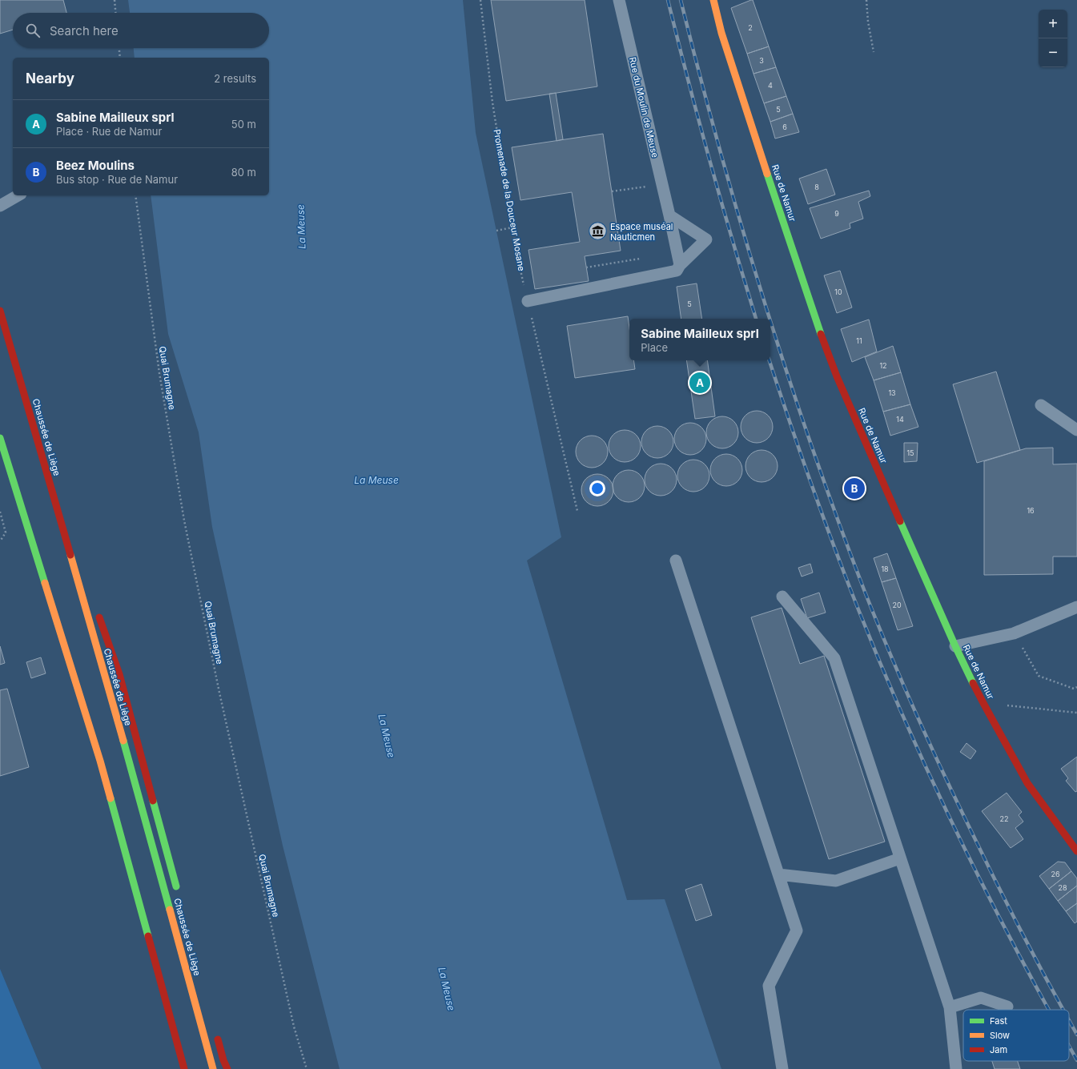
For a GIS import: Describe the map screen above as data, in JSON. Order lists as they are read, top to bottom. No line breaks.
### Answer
{"streets":{"main road":["Rue de Namur","Chaussée de Liège"],"lane":["Rue du Moulin de Meuse"],"path":["Promenade de la Douceur Mosane","Quai Brumagne"]},"water":["La Meuse"],"places":{"museum":["Espace muséal Nauticmen"]},"house_numbers":["2","3","4","5","6","8","9","10","5","11","12","13","14","15","16","18","20","22","26","28"],"legend":["Fast","Slow","Jam"],"page":{"map_buttons":["+","−"],"search":"Search here","heading":["Nearby","2 results"],"list":[{"mark":"A","name":"Sabine Mailleux sprl","note":"Place · Rue de Namur","value":"50 m"},{"mark":"B","name":"Beez Moulins","note":"Bus stop · Rue de Namur","value":"80 m"}],"popup":["Sabine Mailleux sprl","Place"],"pins":["A","B"]}}
